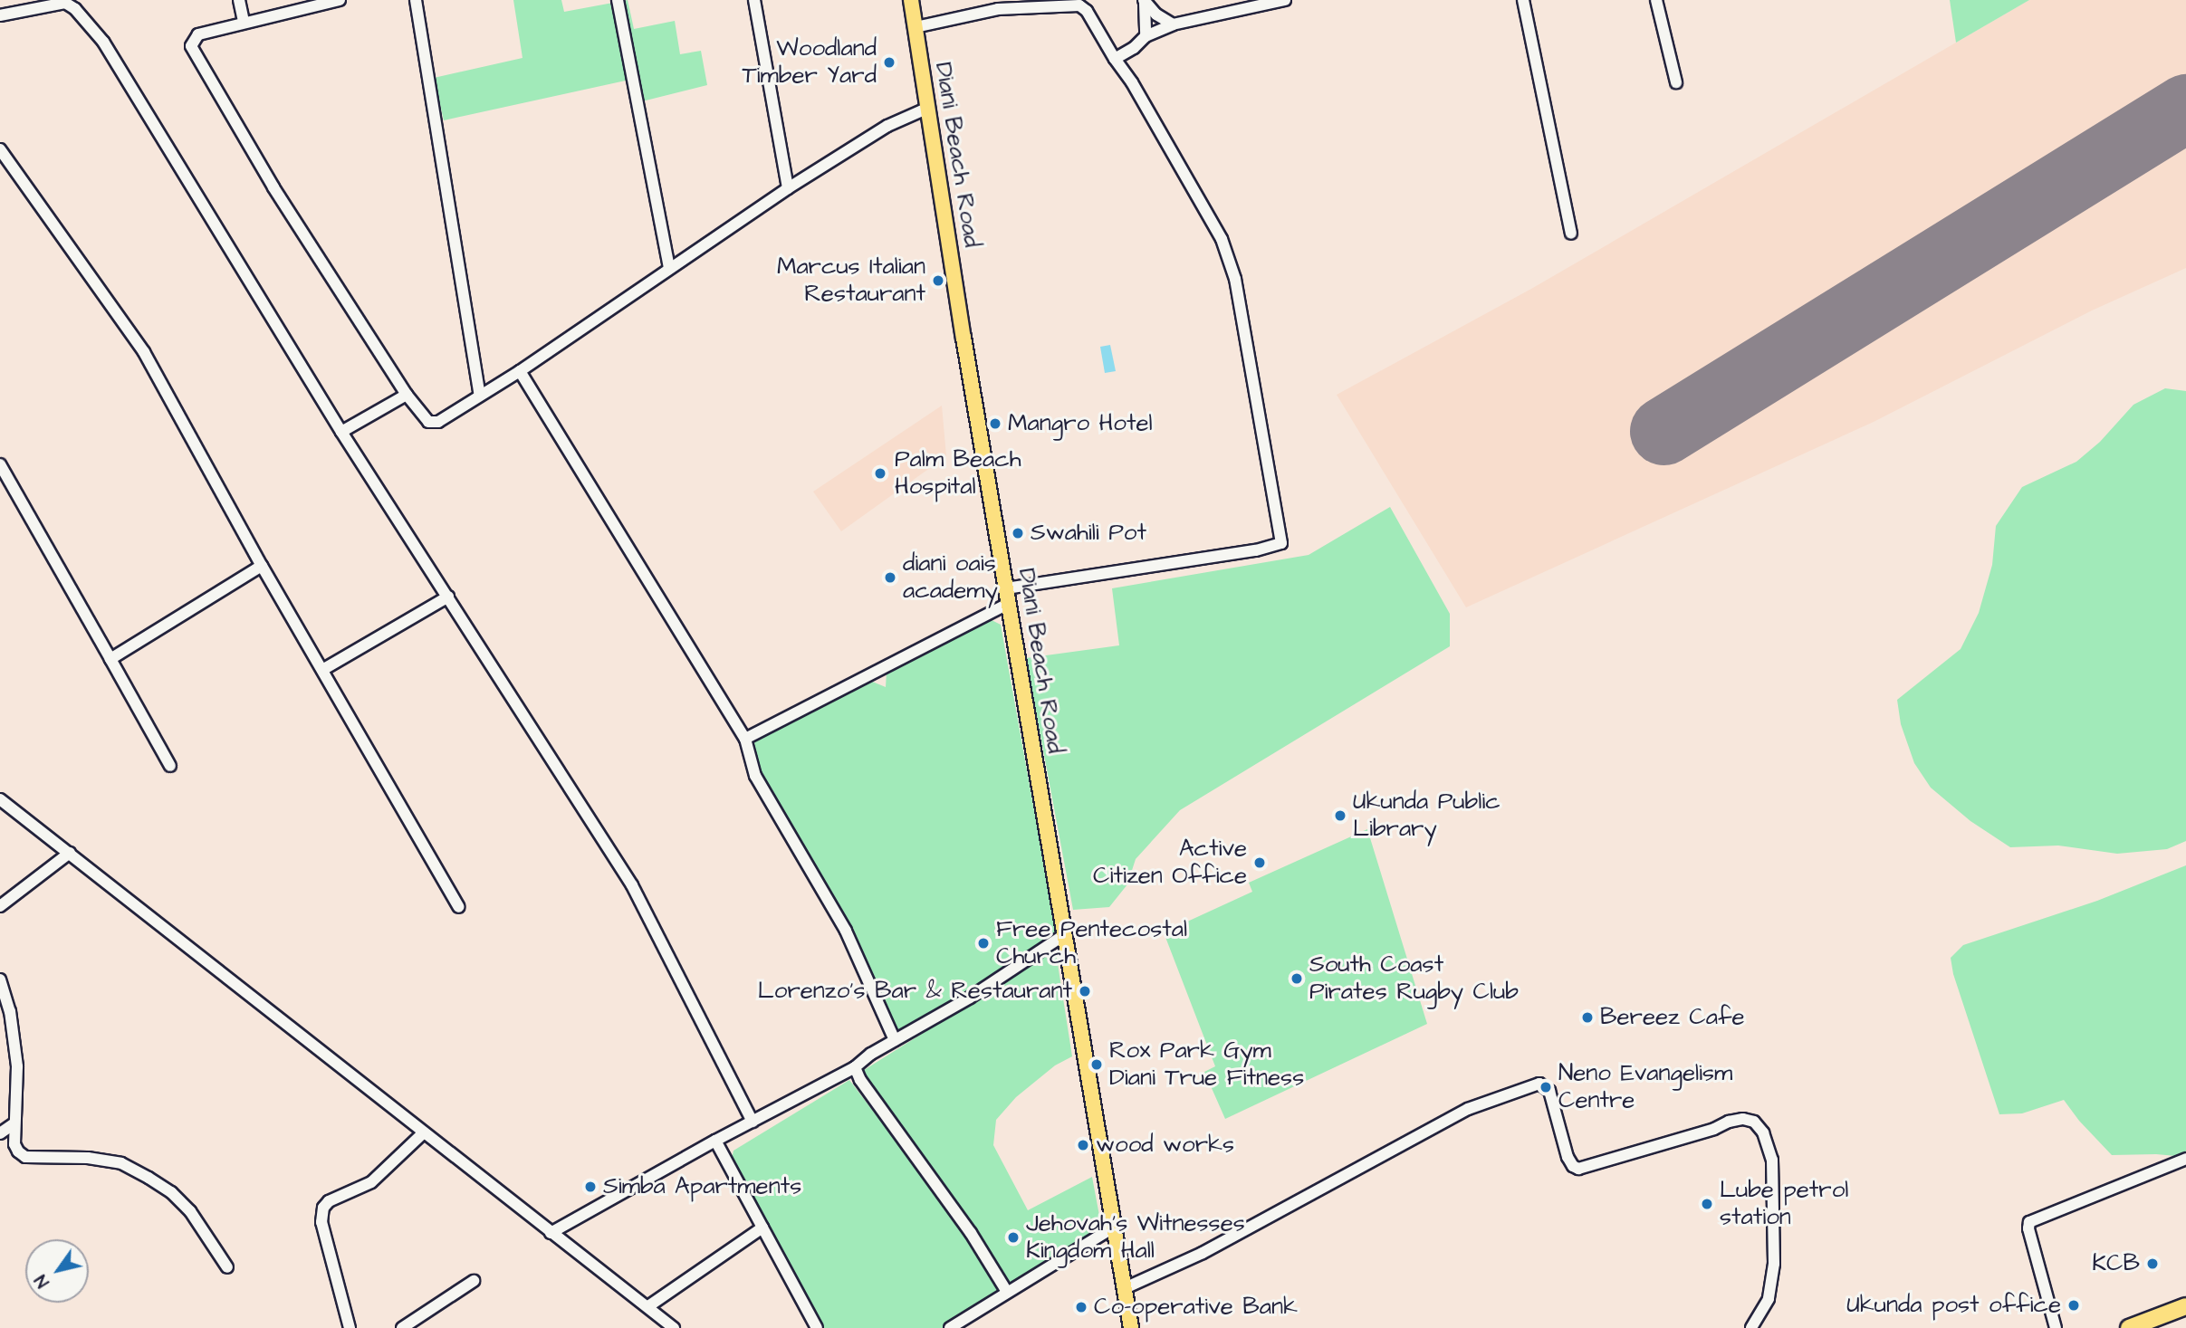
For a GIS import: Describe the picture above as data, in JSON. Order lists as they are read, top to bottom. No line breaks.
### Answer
{"streets":{"main road":["Diani Beach Road"]},"places":["Woodland Timber Yard","Marcus Italian Restaurant","Mangro Hotel","Palm Beach Hospital","Swahili Pot","diani oais academy","Ukunda Public Library","Active Citizen Office","Free Pentecostal Church","South Coast Pirates Rugby Club","Lorenzo's Bar & Restaurant","Bereez Cafe","Rox Park Gym Diani True Fitness","Neno Evangelism Centre","wood works","Simba Apartments","Lube petrol station","Jehovah's Witnesses Kingdom Hall","KCB","Ukunda post office","Co-operative Bank"],"north":"bottom left"}
